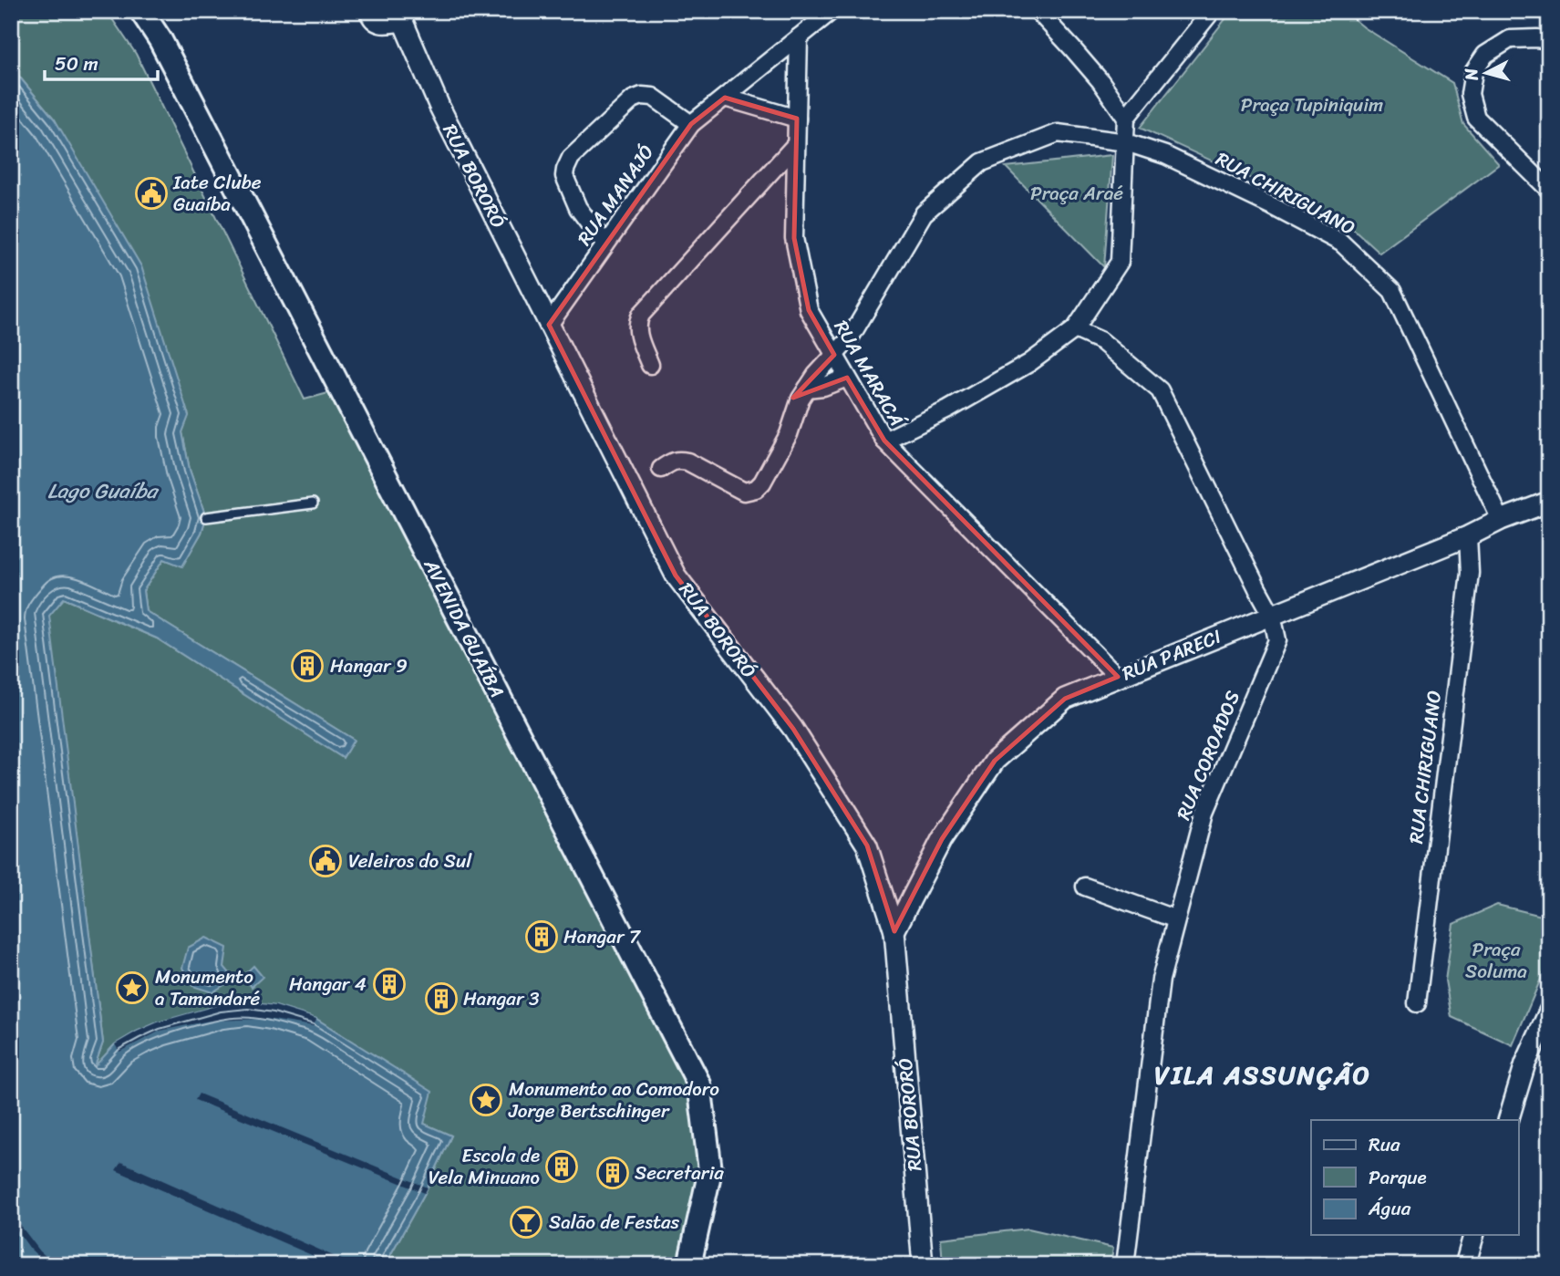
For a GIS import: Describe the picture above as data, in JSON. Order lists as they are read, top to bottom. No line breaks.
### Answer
{"streets":{"main road":["AVENIDA GUAÍBA"],"street":["RUA BORORÓ","RUA CHIRIGUANO","RUA MANAJÓ","RUA MARACÁ","RUA PARECI","RUA COROADOS"]},"crossings":[["RUA BORORÓ","RUA MANAJÓ"],["RUA BORORÓ","RUA PARECI"],["RUA CHIRIGUANO","RUA PARECI"],["RUA MANAJÓ","RUA MARACÁ"],["RUA MARACÁ","RUA PARECI"],["RUA PARECI","RUA COROADOS"]],"districts":["VILA ASSUNÇÃO"],"water":["Lago Guaíba"],"parks":["Praça Tupiniquim","Praça Araé","Praça Soluma"],"places":{"public building":["Iate Clube Guaíba","Veleiros do Sul"],"building":["Hangar 9","Hangar 7","Hangar 4","Hangar 3","Escola de Vela Minuano","Secretaria"],"place":["Monumento a Tamandaré","Monumento ao Comodoro Jorge Bertschinger"],"bar":["Salão de Festas"]},"legend":["Rua","Parque","Água"],"scale_bar":"50 m","north":"left"}
